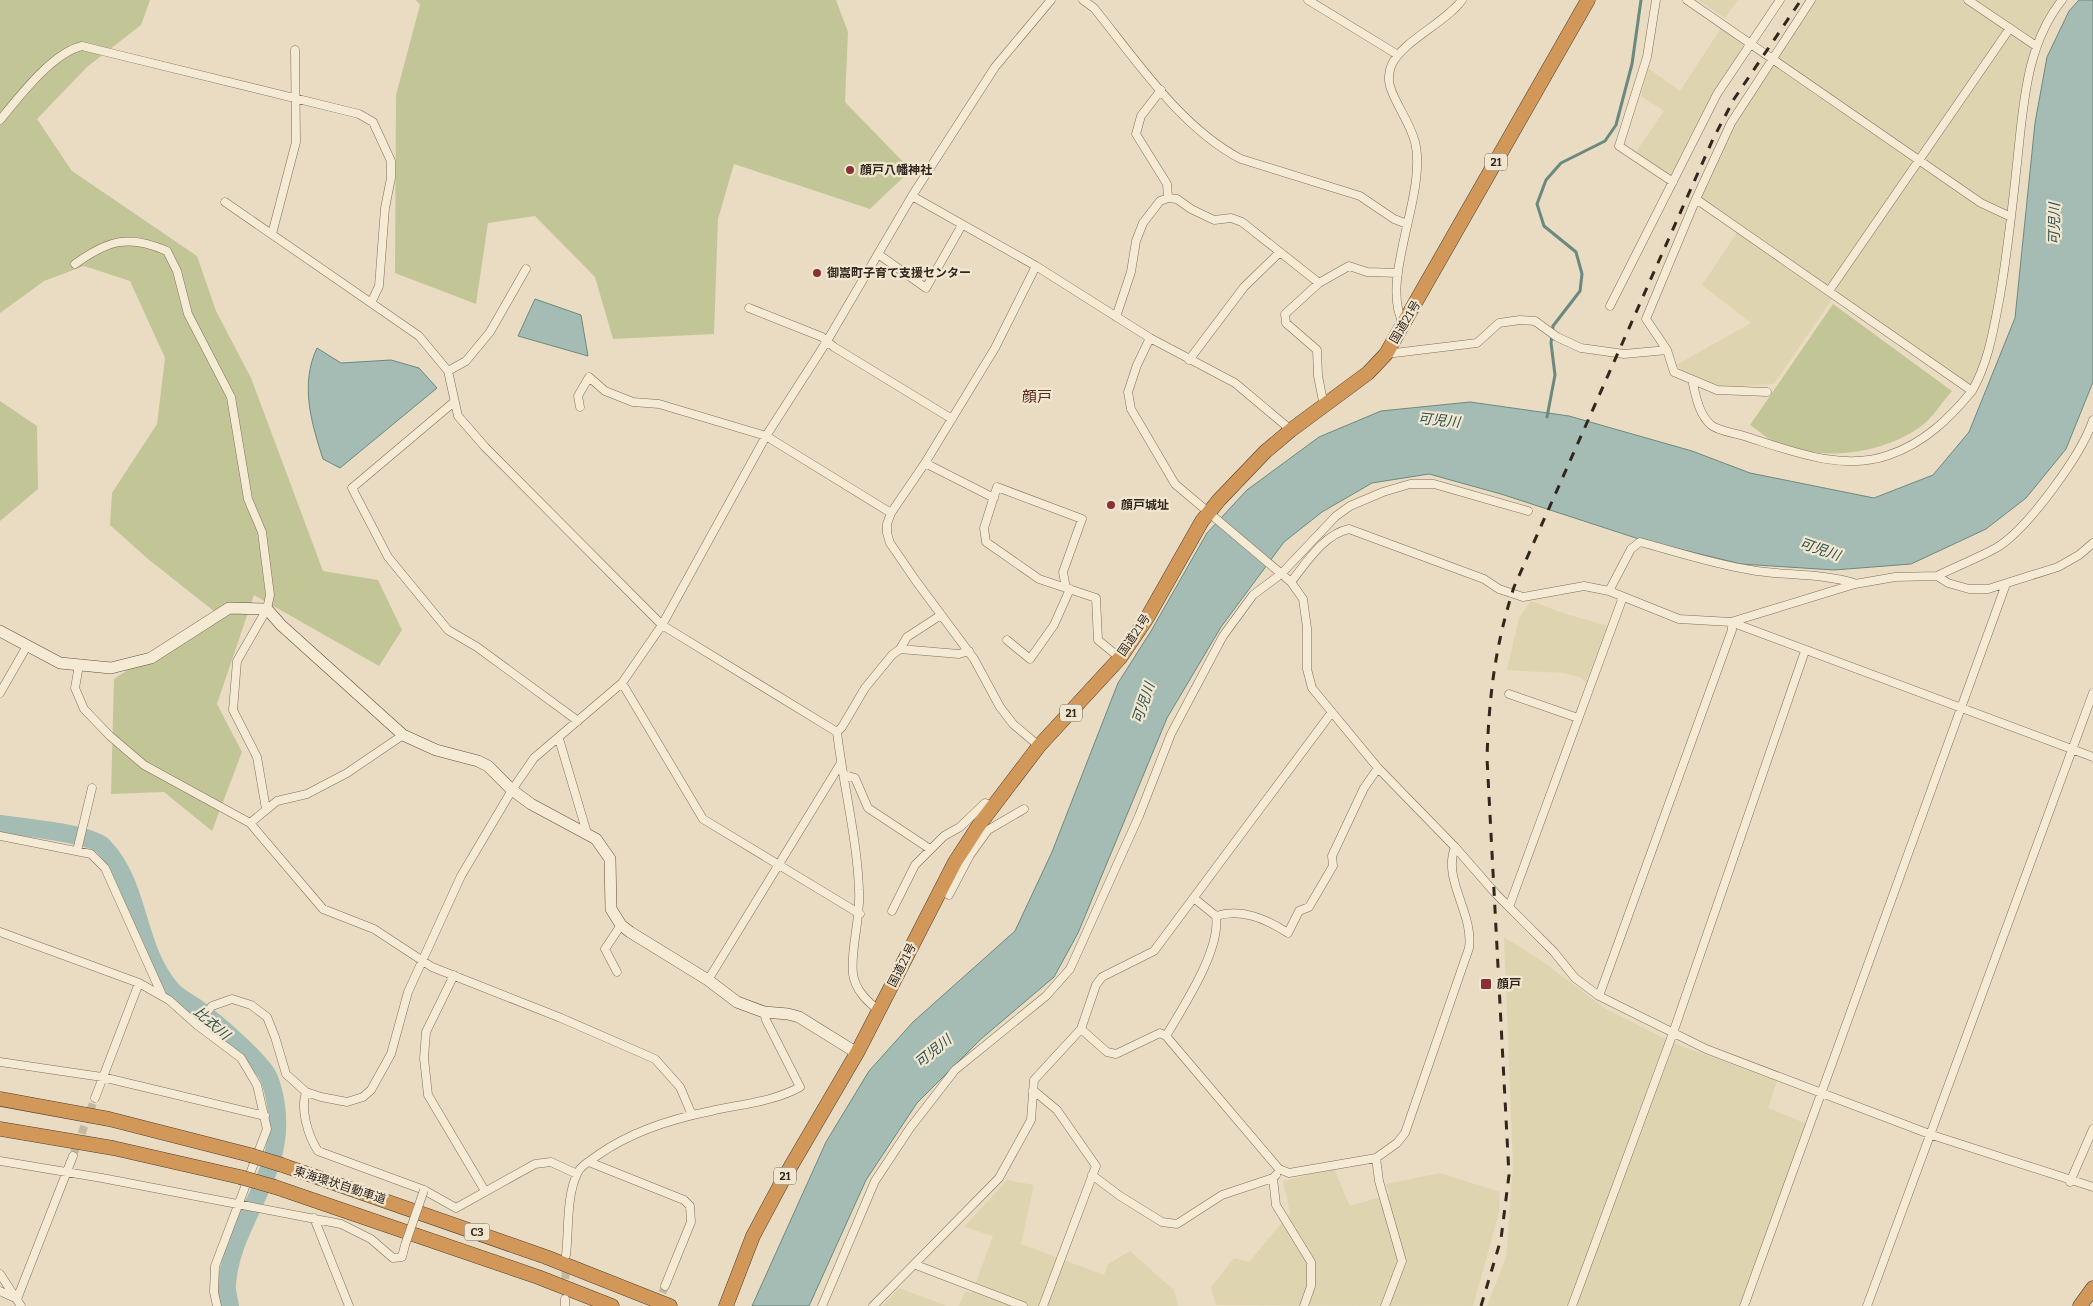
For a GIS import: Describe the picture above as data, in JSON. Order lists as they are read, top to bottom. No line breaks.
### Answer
{"streets":{"highway":["21","国道21号","東海環状自動車道","C3"]},"districts":["顔戸"],"water":["可児川","比衣川"],"places":{"other":["顔戸八幡神社","御嵩町子育て支援センター","顔戸城址"],"transit":["顔戸"]}}
